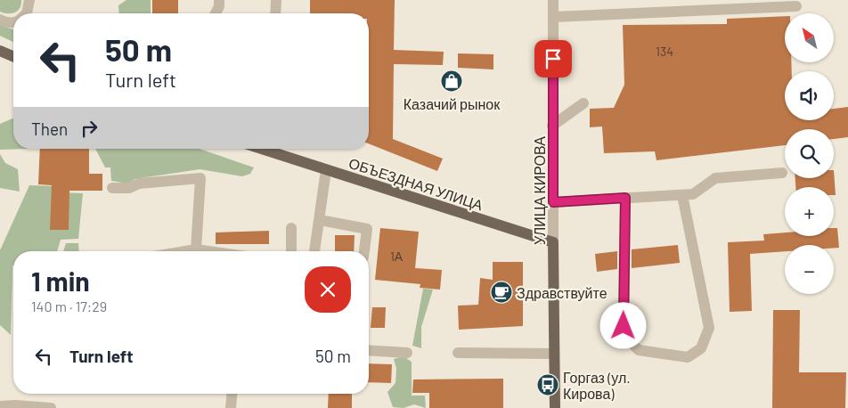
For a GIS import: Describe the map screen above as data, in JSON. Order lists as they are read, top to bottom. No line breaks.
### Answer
{"streets":{"main road":["ОБЪЕЗДНАЯ УЛИЦА","УЛИЦА КИРОВА"]},"crossings":[["ОБЪЕЗДНАЯ УЛИЦА","УЛИЦА КИРОВА"]],"places":{"shop":["Казачий рынок"],"cafe":["Здравствуйте"],"bus stop":["Горгаз (ул. Кирова)"]},"house_numbers":["134","1А"],"north":"top left","page":{"map_buttons":["+","−"],"turn":["50 m","Turn left"],"then":"Then","heading":["1 min","140 m · 17:29"],"list":[{"name":"Turn left","value":"50 m"}]}}
